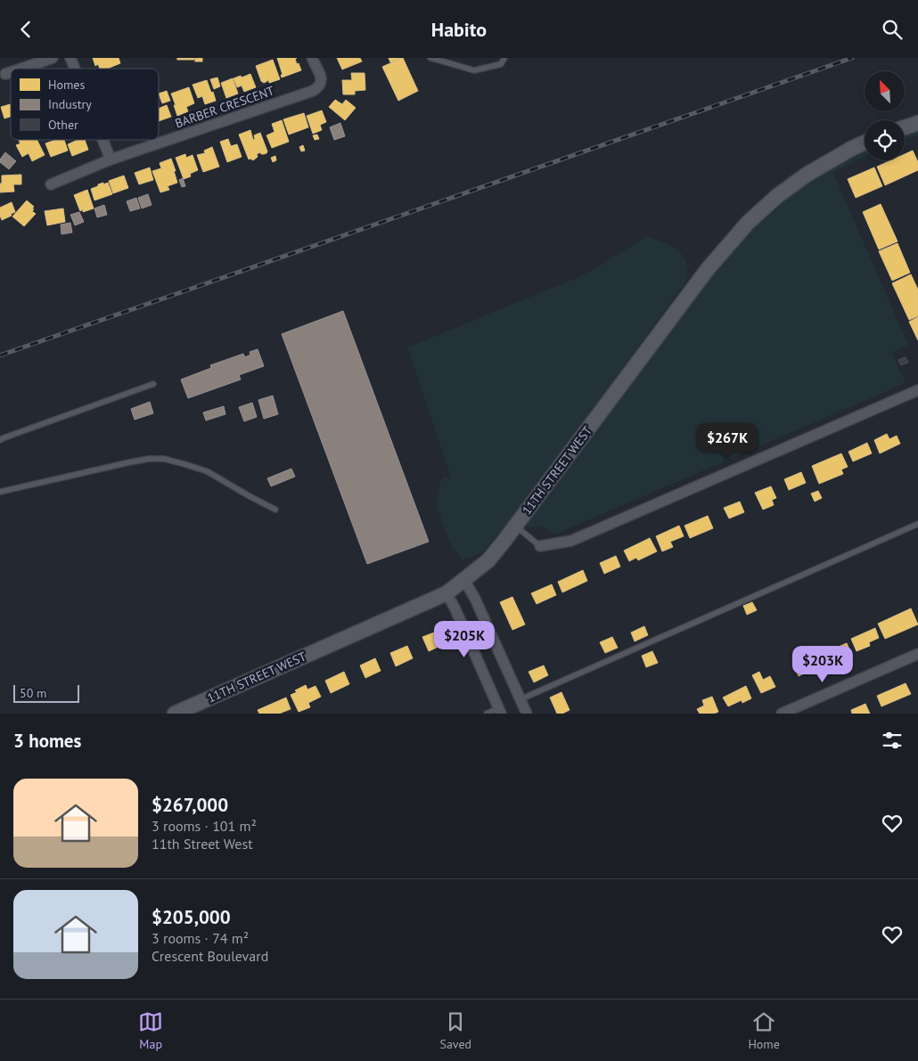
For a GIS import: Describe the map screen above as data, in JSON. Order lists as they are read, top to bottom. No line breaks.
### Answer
{"streets":{"main road":["11TH STREET WEST"],"street":["BARBER CRESCENT"]},"legend":["Homes","Industry","Other"],"scale_bar":"50 m","north":"top left","page":{"header":"Habito","price":["$267K","$205K","$203K"],"scale":"50 m","heading":"3 homes","list":[{"name":"$267,000","note":"3 rooms · 101 m² · 11th Street West"},{"name":"$205,000","note":"3 rooms · 74 m² · Crescent Boulevard"}],"tabs":["Map","Saved","Home"]}}
